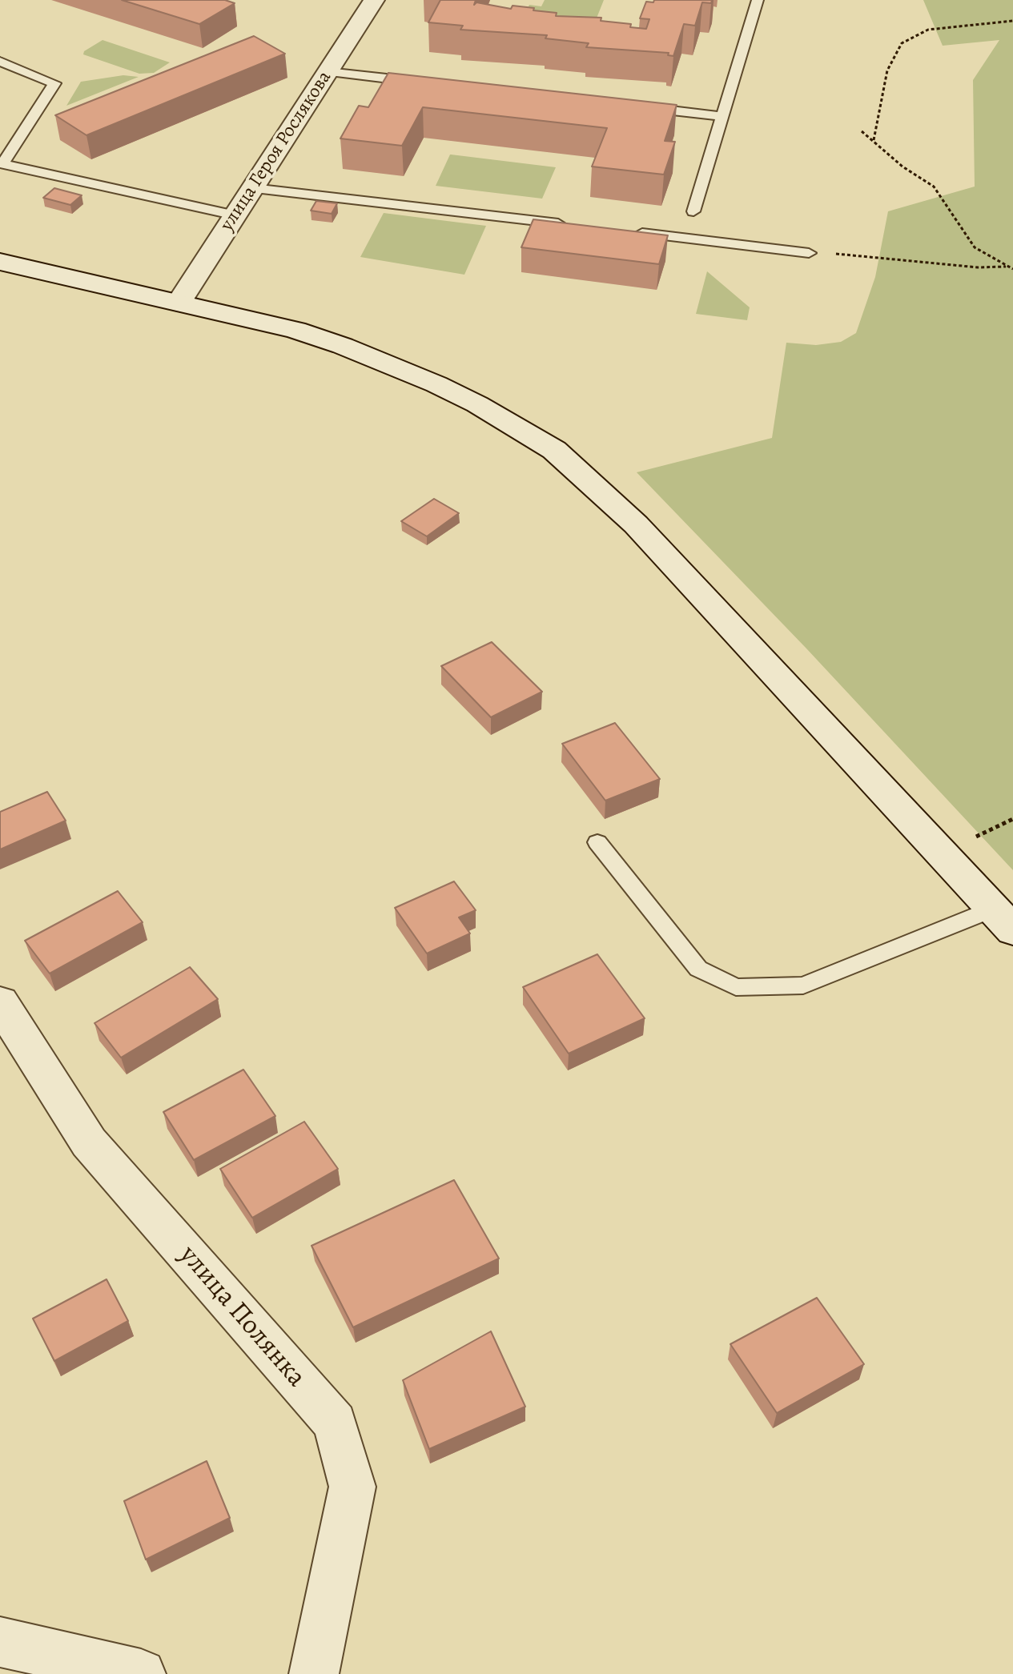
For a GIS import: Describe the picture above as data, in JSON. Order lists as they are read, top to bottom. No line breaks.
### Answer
{"streets":{"street":["улица Героя Рослякова","улица Полянка"]}}
